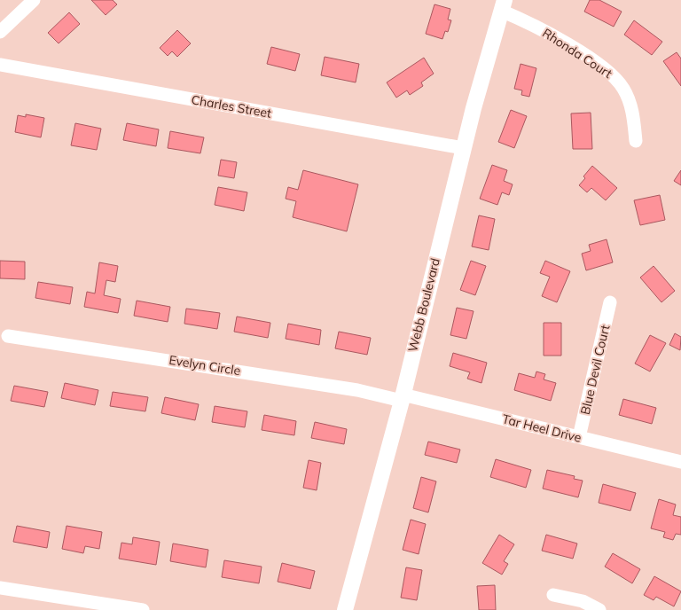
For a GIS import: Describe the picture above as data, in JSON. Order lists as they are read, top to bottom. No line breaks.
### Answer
{"streets":{"street":["Rhonda Court","Charles Street","Webb Boulevard","Evelyn Circle","Blue Devil Court","Tar Heel Drive"]},"crossings":[["Rhonda Court","Webb Boulevard"],["Charles Street","Webb Boulevard"],["Webb Boulevard","Evelyn Circle"],["Webb Boulevard","Tar Heel Drive"],["Evelyn Circle","Tar Heel Drive"],["Blue Devil Court","Tar Heel Drive"]]}
